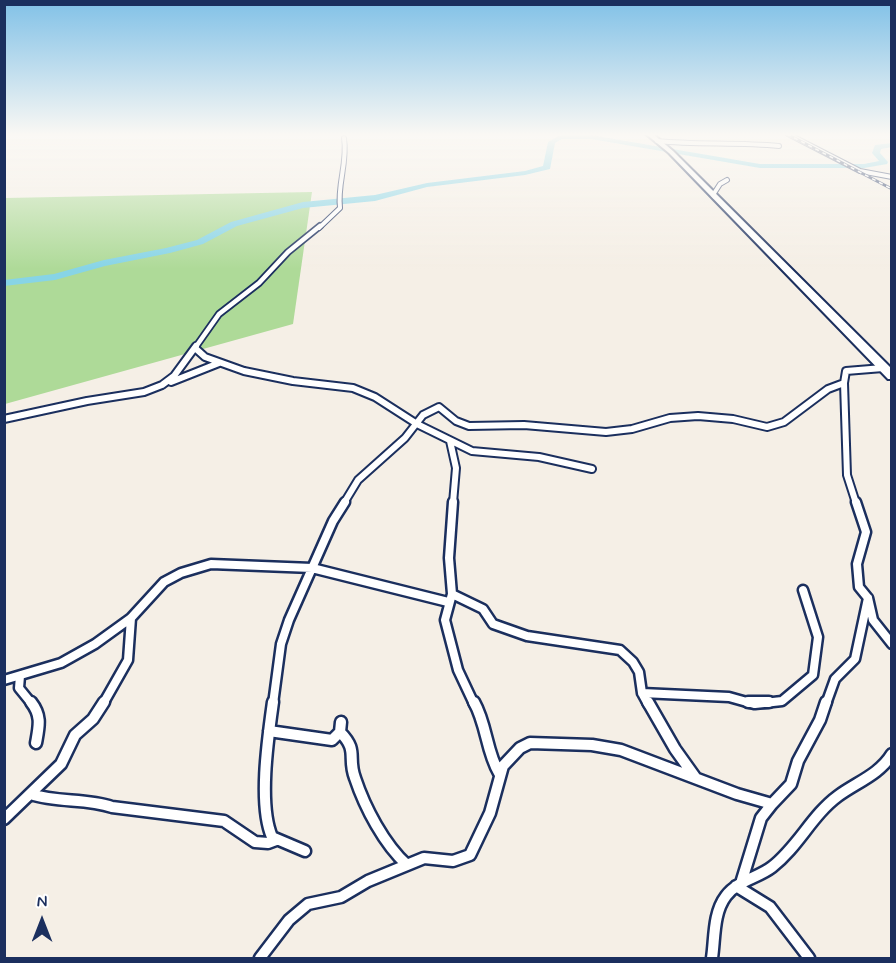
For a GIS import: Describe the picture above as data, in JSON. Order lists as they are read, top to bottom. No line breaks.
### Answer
{"north":"top"}
